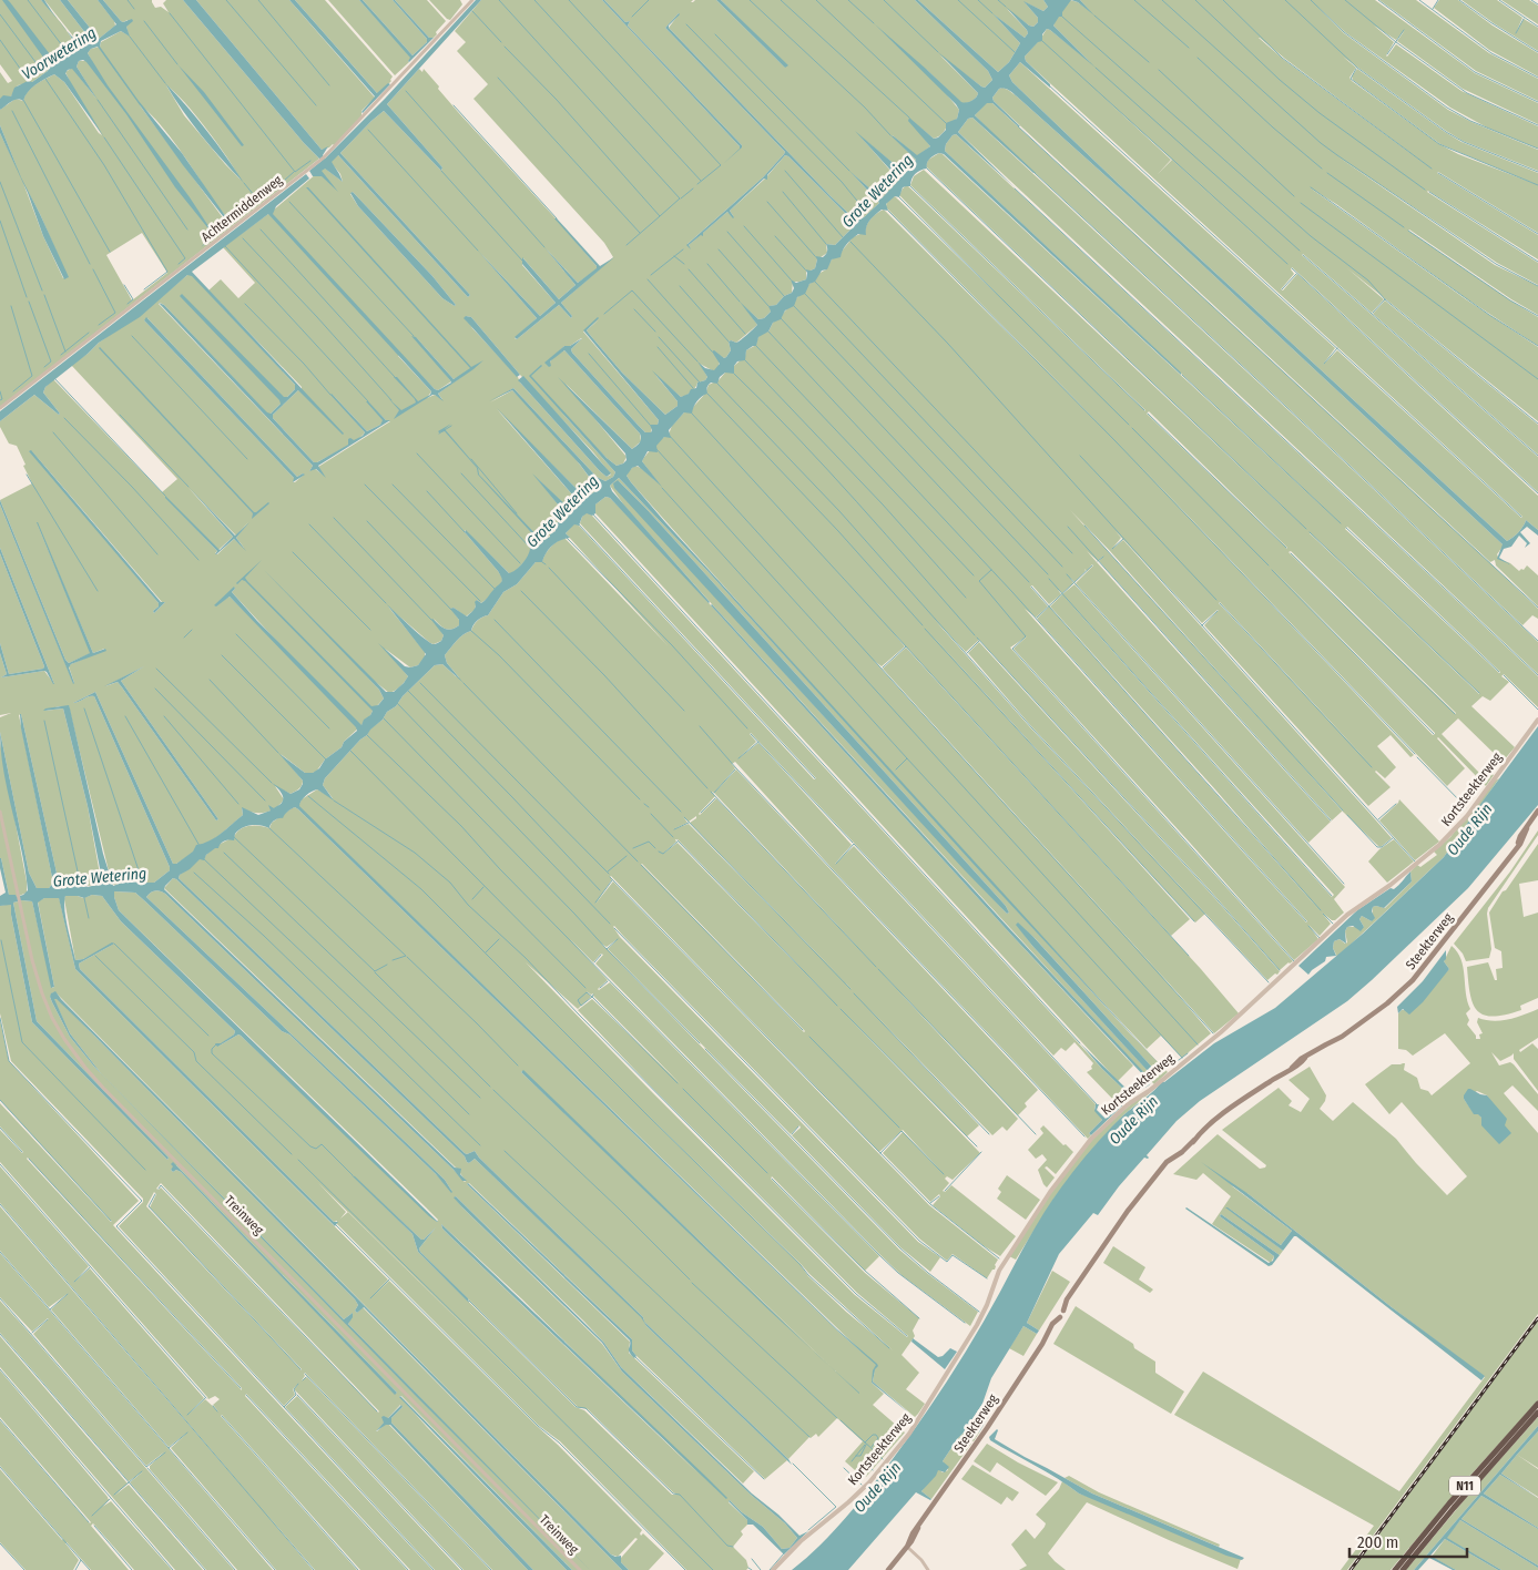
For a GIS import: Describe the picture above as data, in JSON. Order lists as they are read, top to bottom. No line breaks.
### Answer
{"streets":{"highway":["N11"],"main road":["Steekterweg"],"street":["Achtermiddenweg","Kortsteekterweg","Treinweg"]},"water":["Voorwetering","Grote Wetering","Oude Rijn"],"scale_bar":"200 m"}
